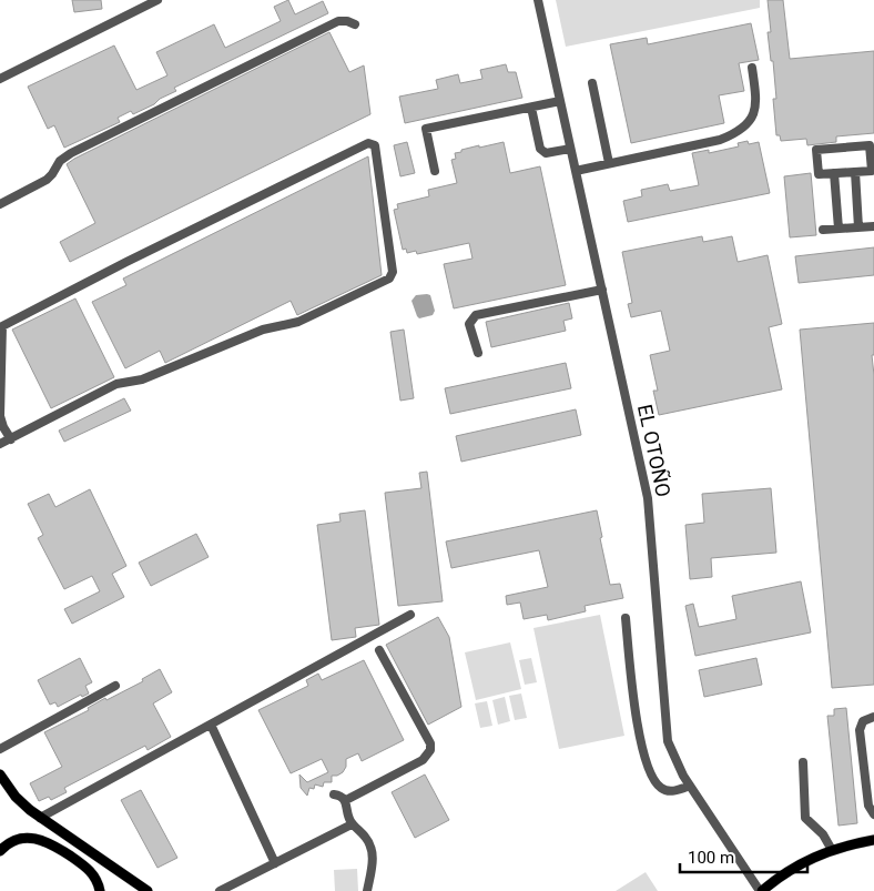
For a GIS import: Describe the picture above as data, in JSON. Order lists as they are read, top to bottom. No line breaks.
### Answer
{"streets":{"street":["EL OTOÑO"]},"scale_bar":"100 m"}
